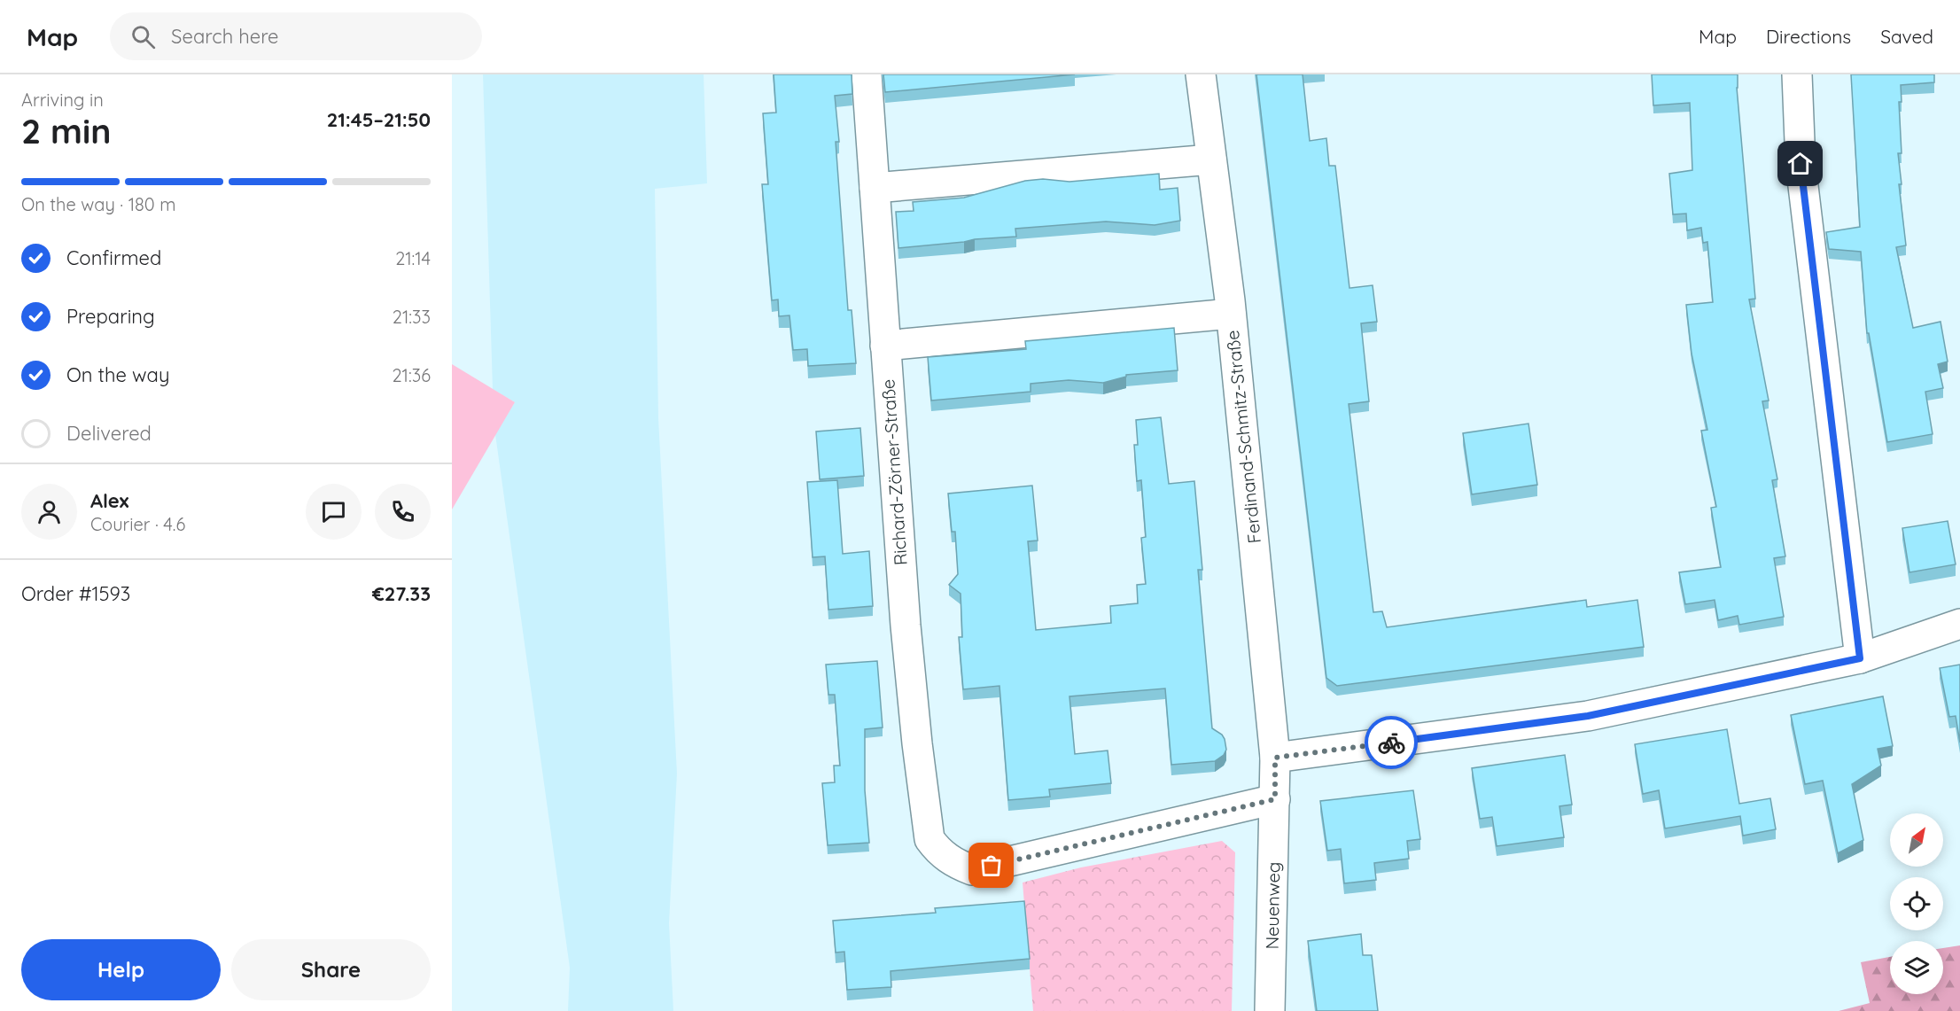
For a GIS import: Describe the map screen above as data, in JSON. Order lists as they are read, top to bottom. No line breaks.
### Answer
{"streets":{"street":["Ferdinand-Schmitz-Straße","Richard-Zörner-Straße","Neuenweg"]},"crossings":[["Ferdinand-Schmitz-Straße","Richard-Zörner-Straße"],["Ferdinand-Schmitz-Straße","Neuenweg"],["Richard-Zörner-Straße","Neuenweg"]],"north":"top right","page":{"header":"Map","search":"Search here","nav":["Map","Directions","Saved"],"heading":["2 min","Arriving in","21:45–21:50"],"panel":["Alex","Courier · 4.6","Order #1593","€27.33"],"bar":"On the way · 180 m","list":[["Confirmed","21:14"],["Preparing","21:33"],["On the way","21:36"],"Delivered"],"buttons":["Help","Share"]}}
